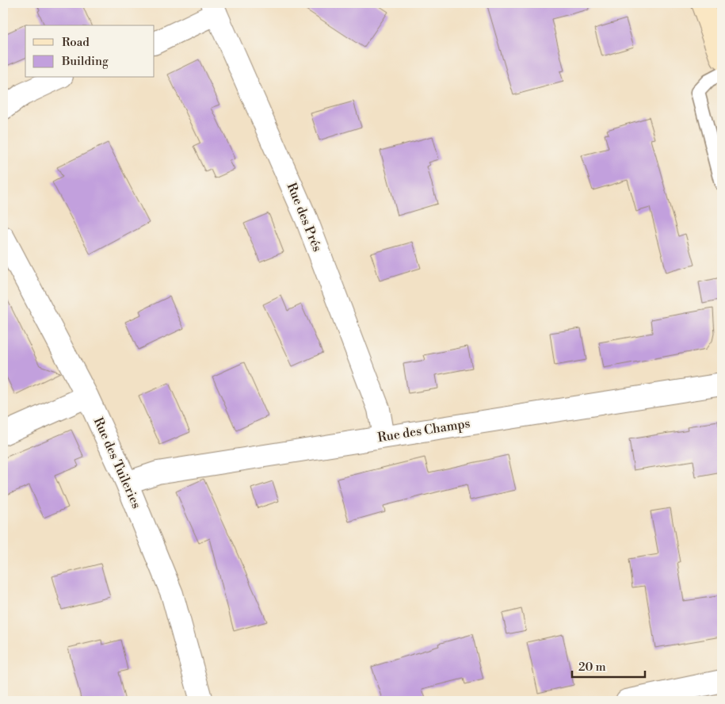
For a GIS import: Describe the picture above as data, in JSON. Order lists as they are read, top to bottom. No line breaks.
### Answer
{"streets":{"street":["Rue des Prés","Rue des Champs","Rue des Tuileries"]},"crossings":[["Rue des Prés","Rue des Champs"],["Rue des Champs","Rue des Tuileries"]],"legend":["Road","Building"],"scale_bar":"20 m"}
